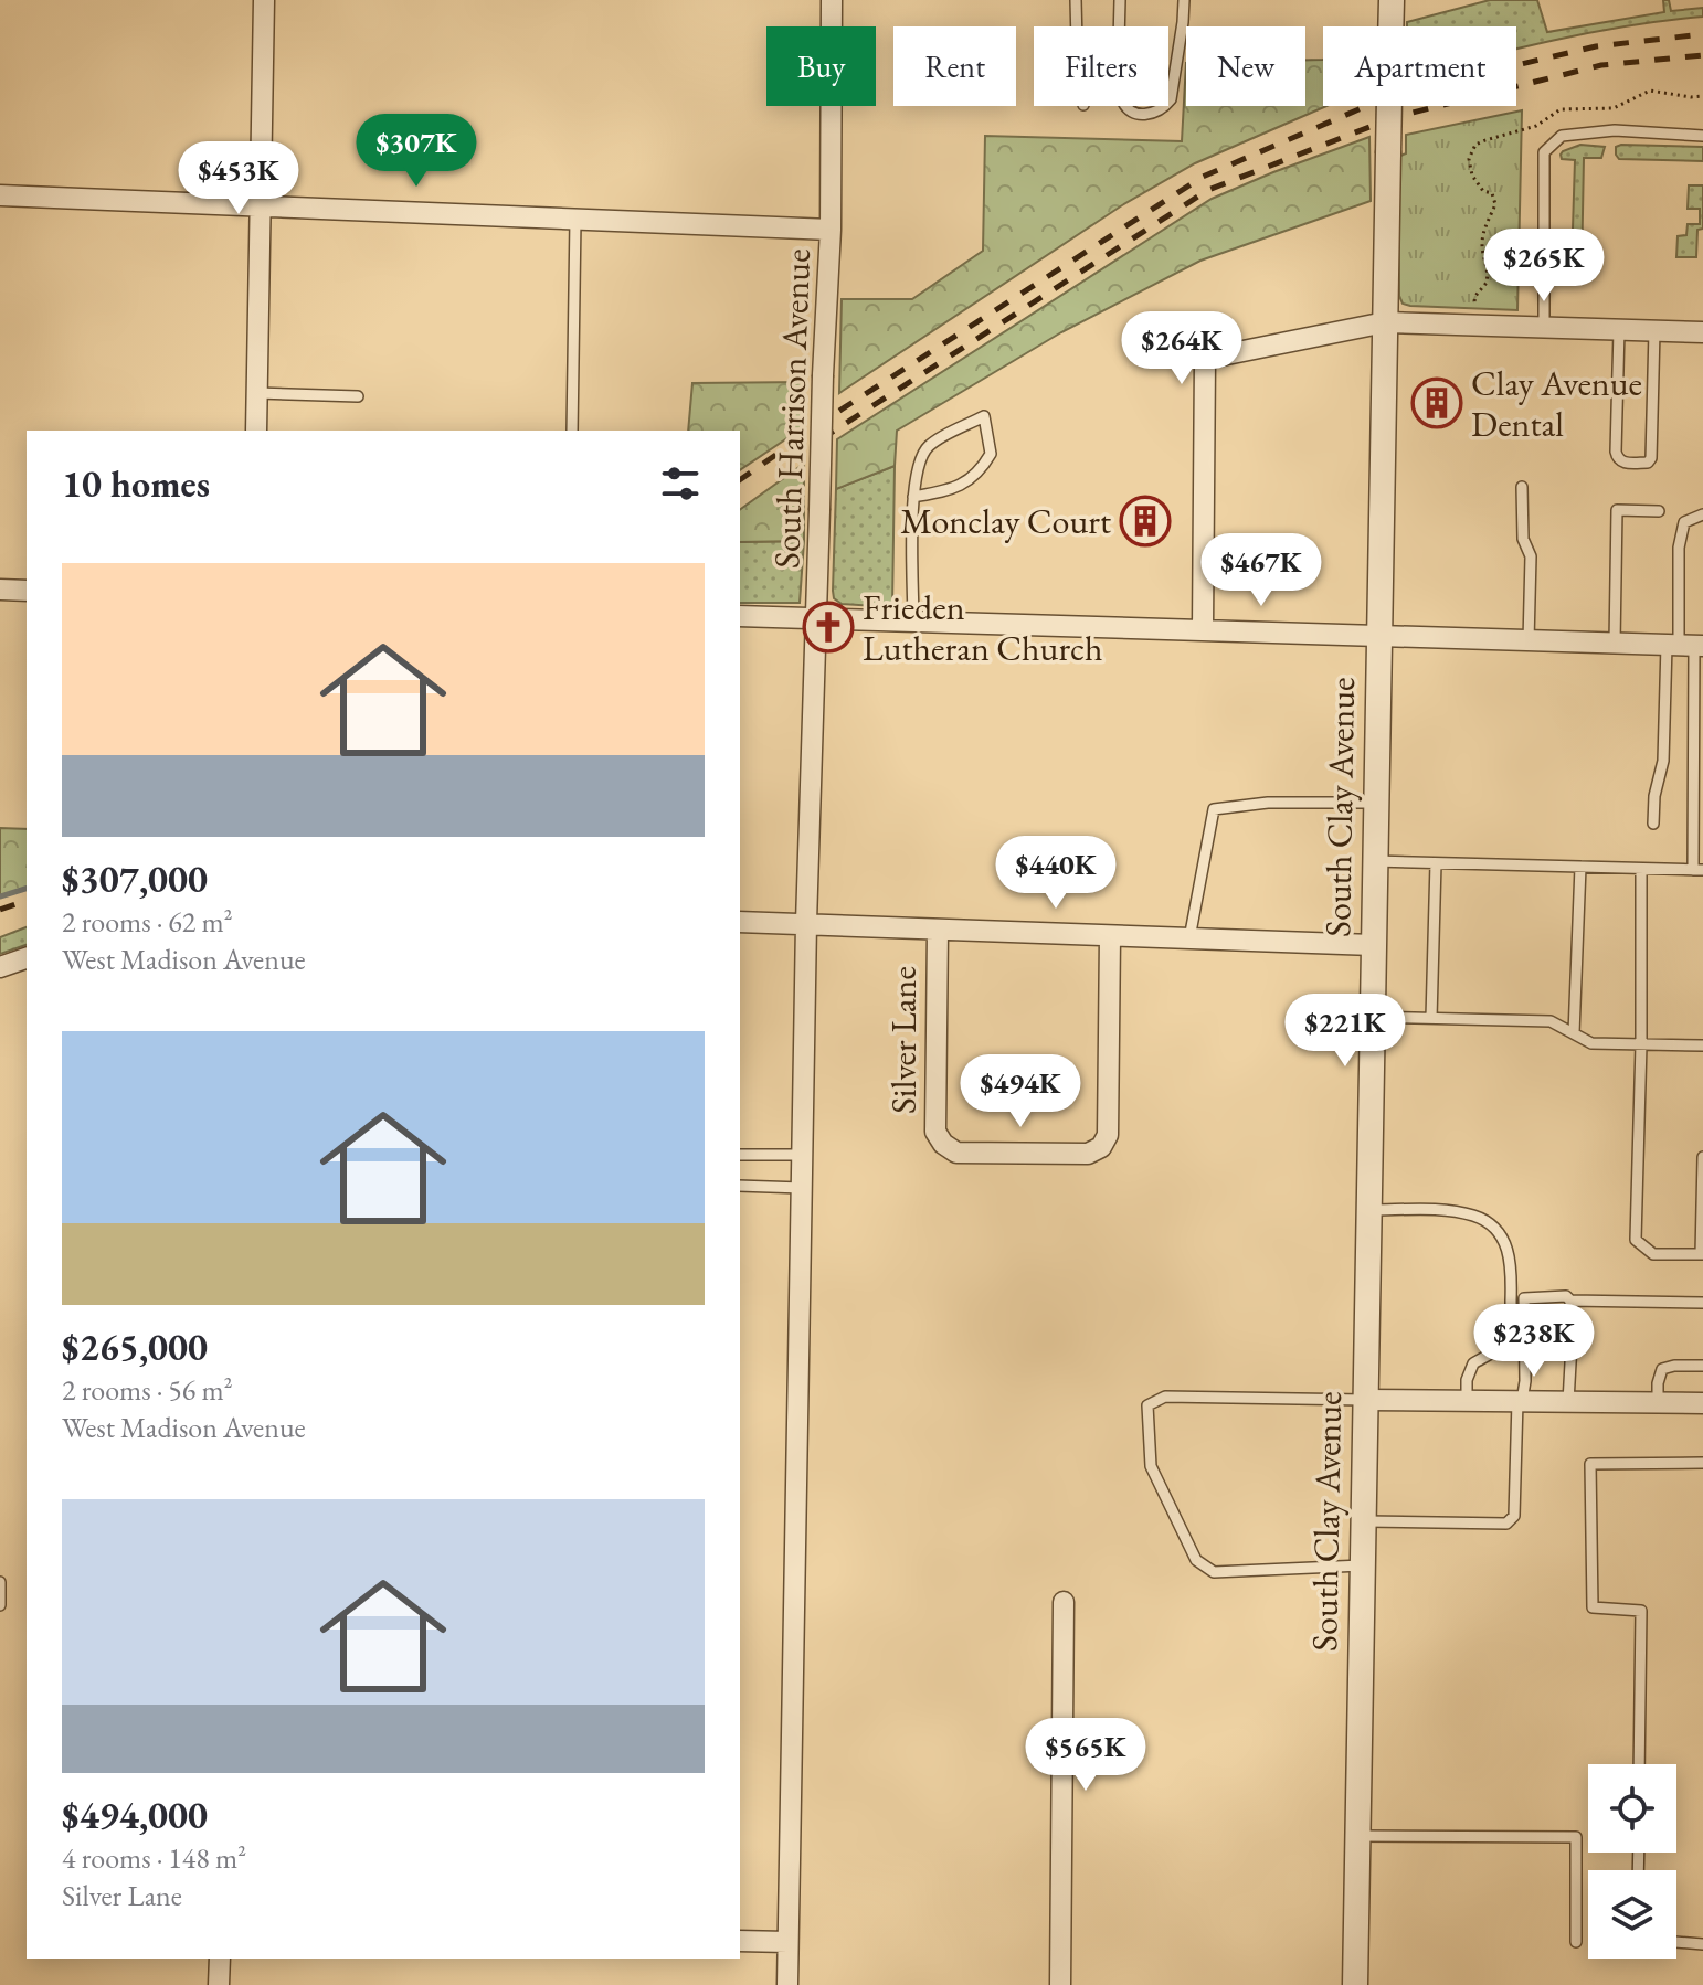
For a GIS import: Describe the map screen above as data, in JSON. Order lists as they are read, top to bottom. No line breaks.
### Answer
{"streets":{"street":["South Harrison Avenue","South Clay Avenue","Silver Lane"]},"places":{"building":["Clay Avenue Dental","Monclay Court"],"church":["Frieden Lutheran Church"]},"page":{"chip":["Buy","Rent","Filters","New","Apartment"],"price":["$307K","$453K","$265K","$264K","$467K","$440K","$221K","$494K","$238K","$565K"],"heading":"10 homes","list":[{"name":"$307,000","note":"2 rooms · 62 m² · West Madison Avenue"},{"name":"$265,000","note":"2 rooms · 56 m² · West Madison Avenue"},{"name":"$494,000","note":"4 rooms · 148 m² · Silver Lane"}]}}
